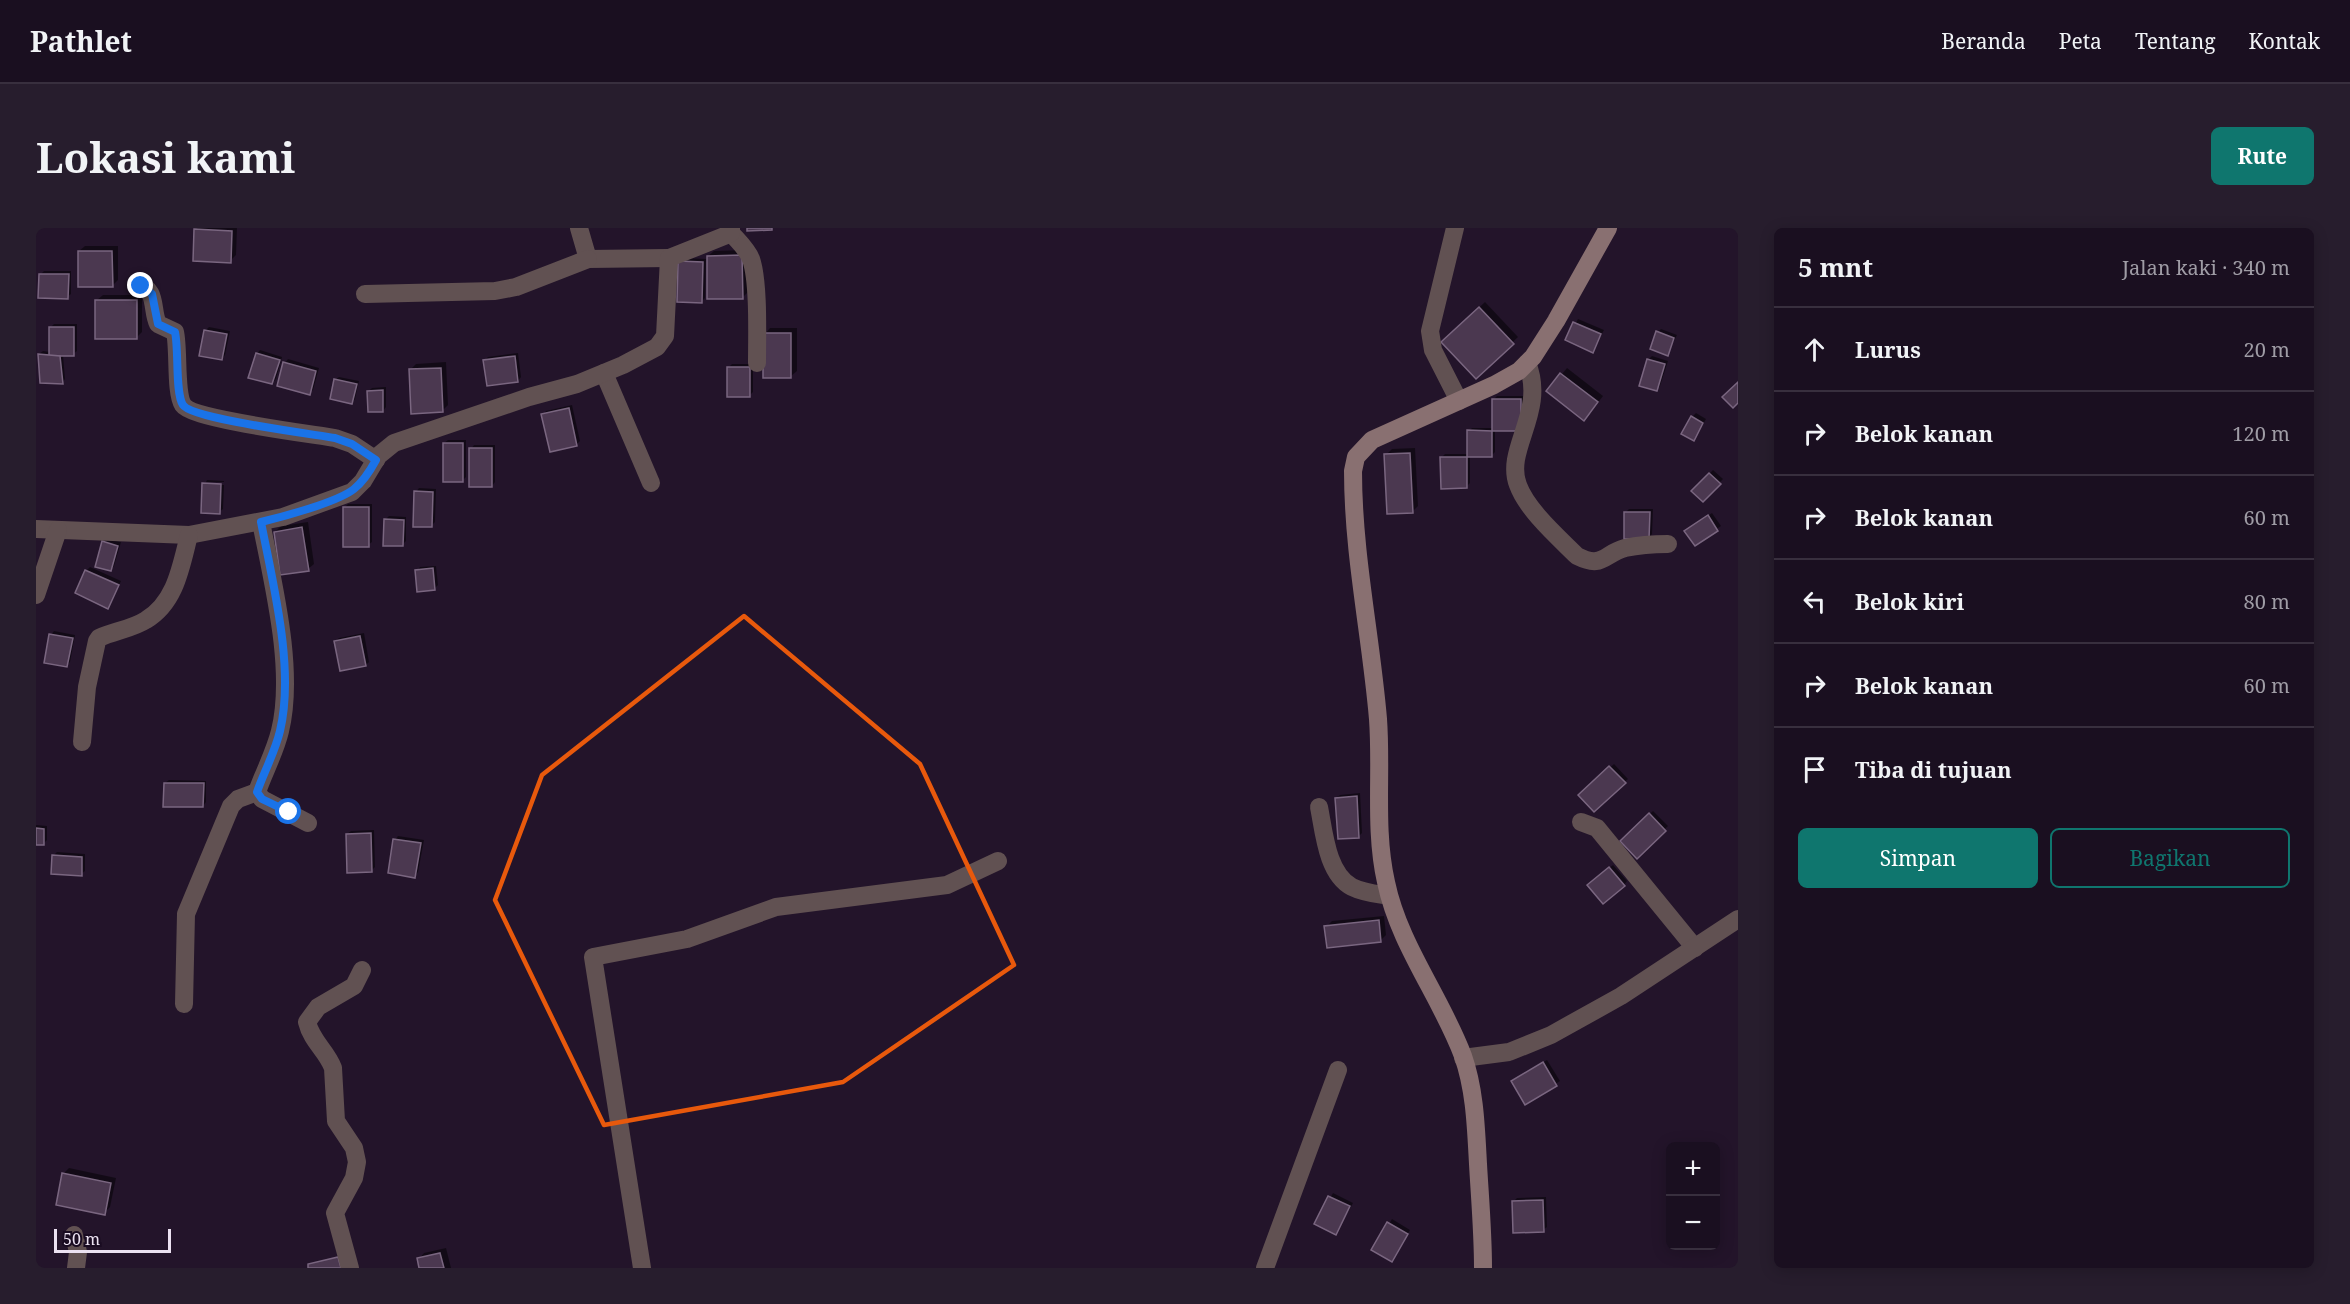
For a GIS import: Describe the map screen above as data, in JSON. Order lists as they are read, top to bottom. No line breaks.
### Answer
{"scale_bar":"50 m","page":{"header":"Pathlet","nav":["Beranda","Peta","Tentang","Kontak"],"buttons":["Rute",["Simpan","Bagikan"]],"title":"Lokasi kami","heading":["5 mnt","Jalan kaki · 340 m"],"list":[["Lurus","20 m"],["Belok kanan","120 m"],["Belok kanan","60 m"],["Belok kiri","80 m"],["Belok kanan","60 m"],"Tiba di tujuan"],"map_buttons":["+","−"],"scale":"50 m"}}
